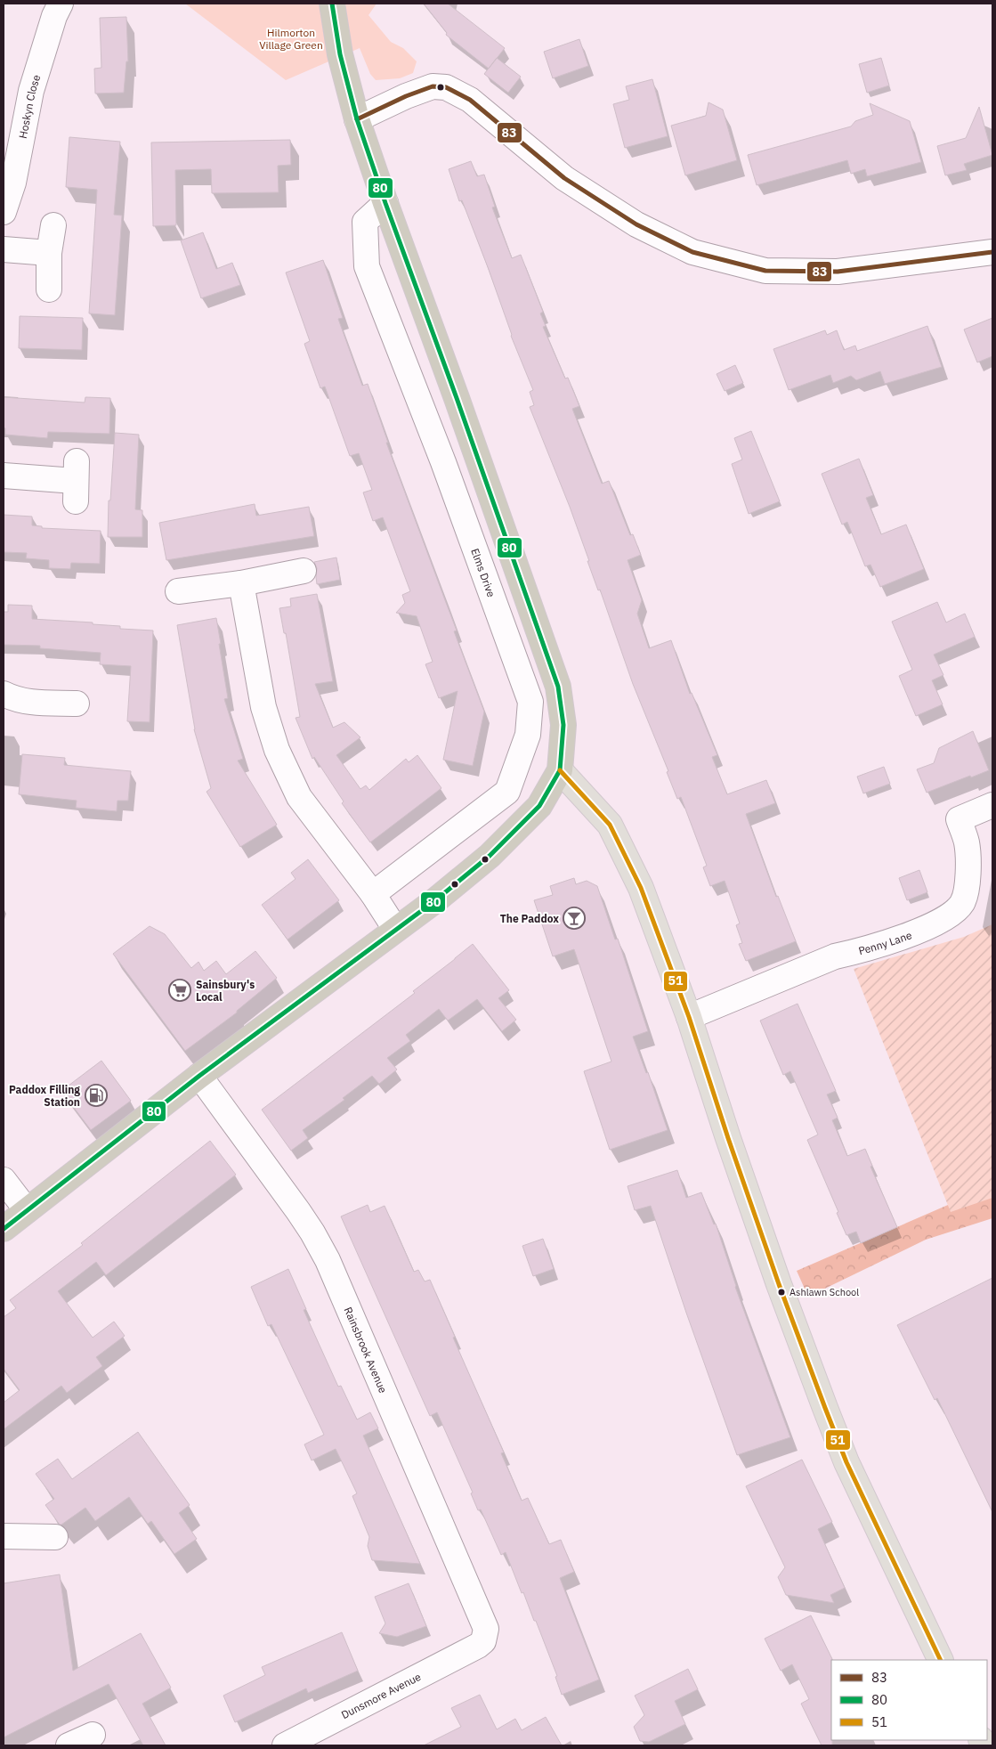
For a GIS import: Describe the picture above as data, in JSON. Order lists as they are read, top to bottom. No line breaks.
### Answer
{"streets":{"street":["Hoskyn Close","Elms Drive","Penny Lane","Rainsbrook Avenue","Dunsmore Avenue"]},"crossings":[["Rainsbrook Avenue","Dunsmore Avenue"]],"parks":["Hilmorton Village Green"],"places":{"bar":["The Paddox"],"supermarket":["Sainsbury's Local"],"fuel station":["Paddox Filling Station"],"other":["Ashlawn School"]},"lines":["transit line 80","transit line 83","transit line 51"],"legend":["83","80","51"]}
